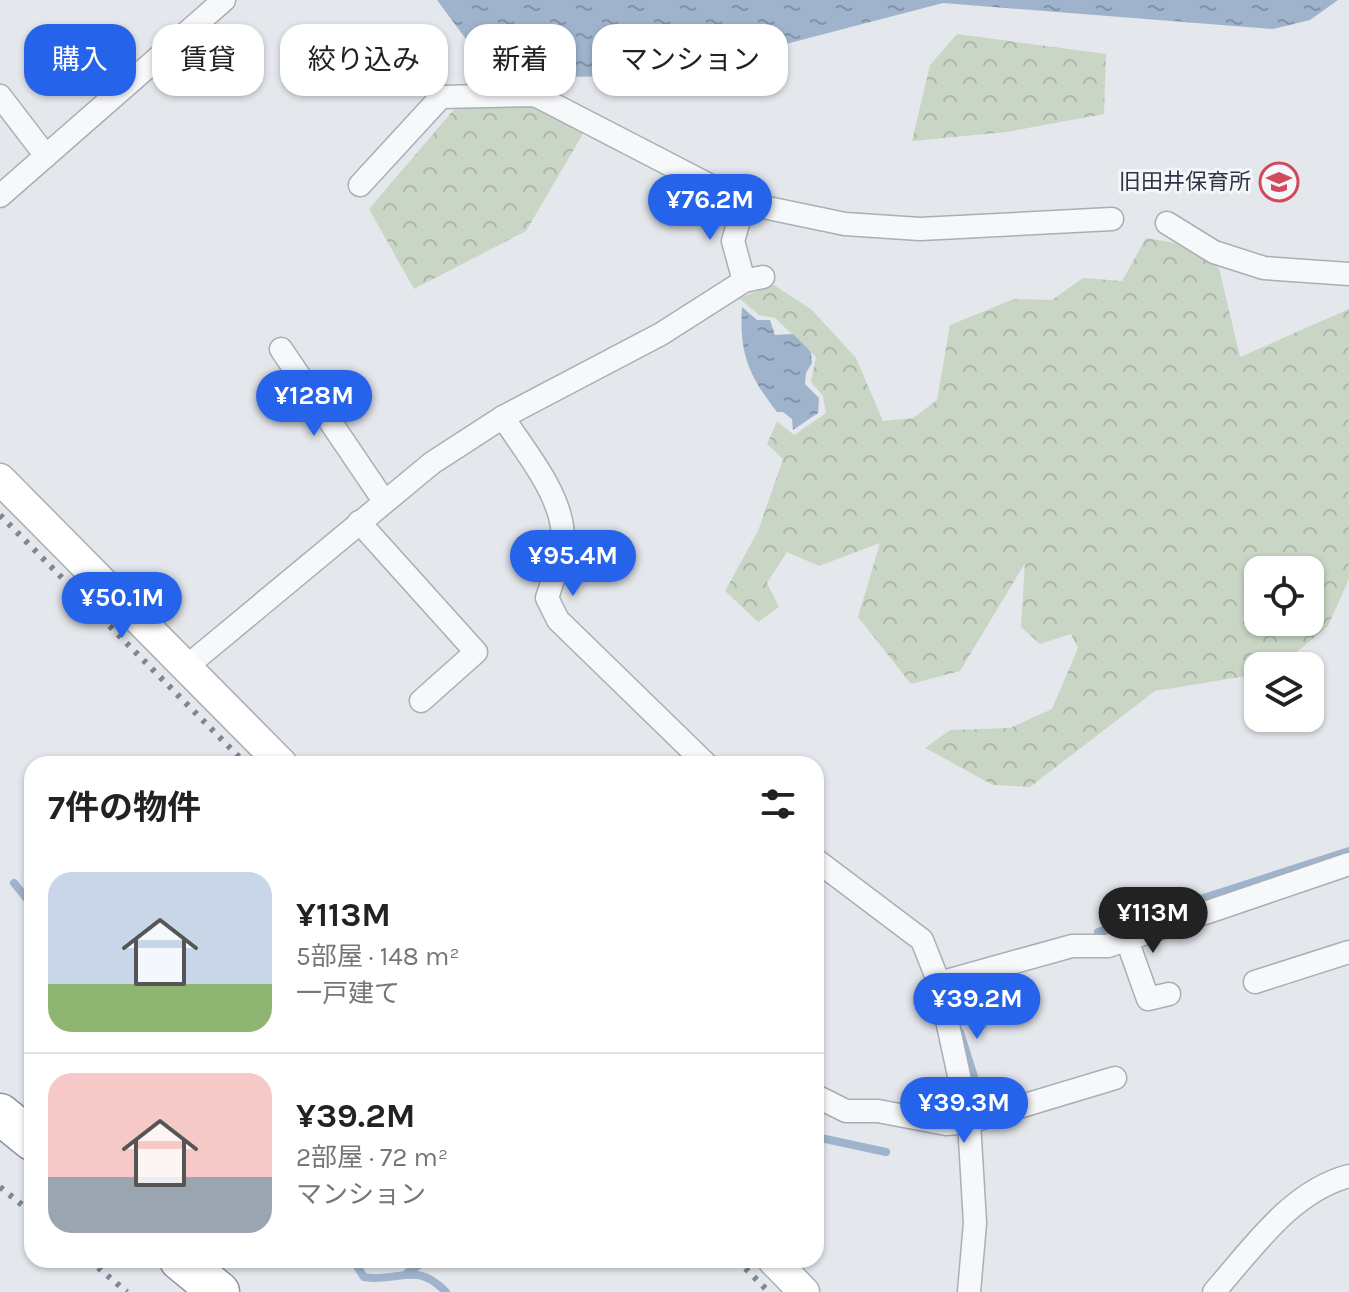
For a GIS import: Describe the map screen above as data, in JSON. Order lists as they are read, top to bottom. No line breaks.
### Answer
{"places":{"school or university":["旧田井保育所"]},"page":{"chip":["購入","賃貸","絞り込み","新着","マンション"],"price":["¥76.2M","¥128M","¥95.4M","¥50.1M","¥113M","¥39.2M","¥39.3M"],"heading":"7件の物件","list":[{"name":"¥113M","note":"5部屋 · 148 m² · 一戸建て"},{"name":"¥39.2M","note":"2部屋 · 72 m² · マンション"}]}}
